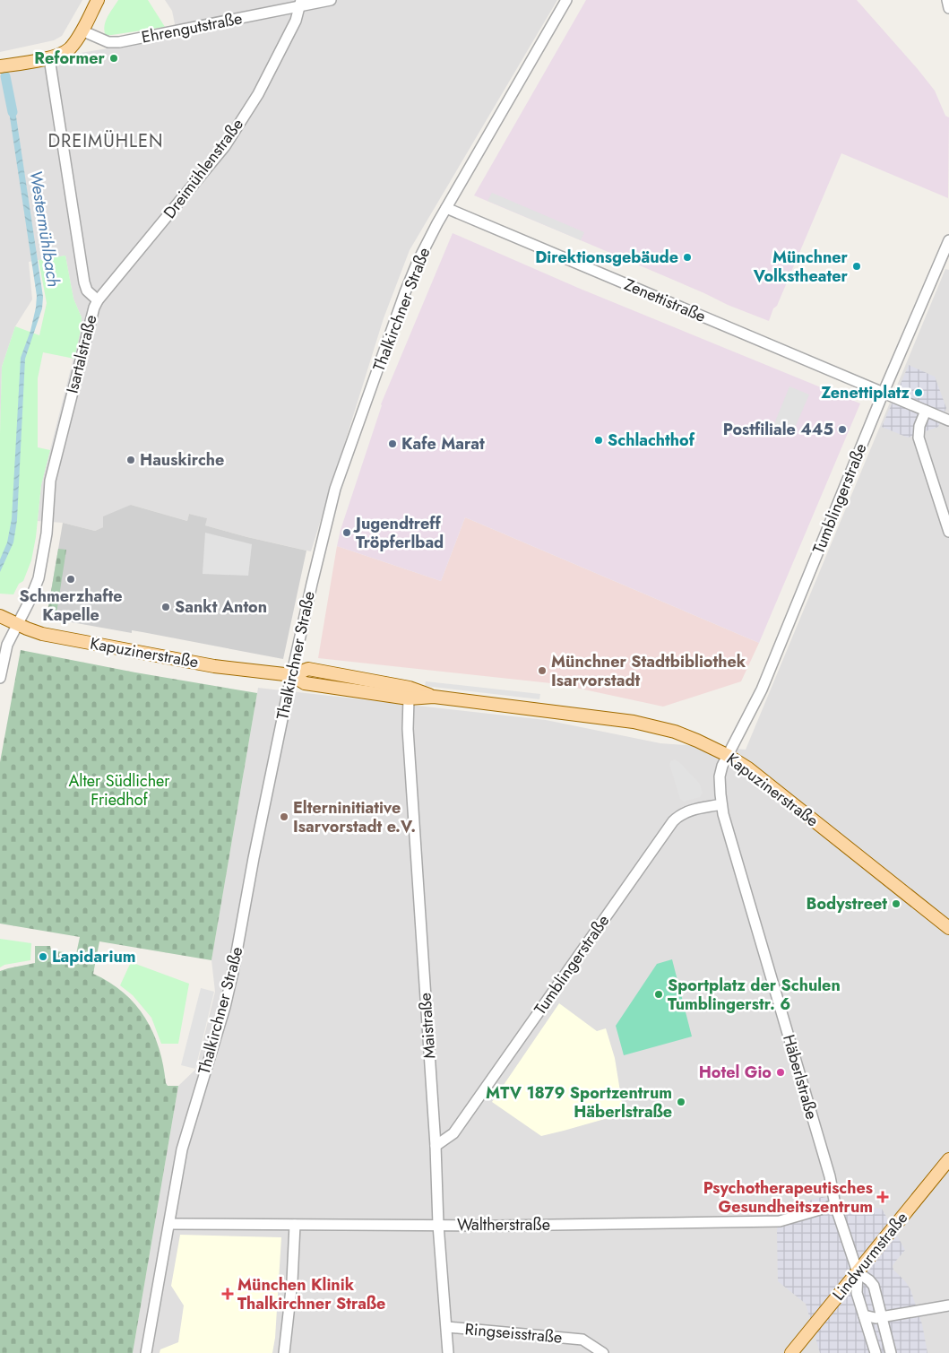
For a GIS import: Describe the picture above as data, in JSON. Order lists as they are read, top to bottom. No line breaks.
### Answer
{"streets":{"main road":["Kapuzinerstraße","Lindwurmstraße"],"street":["Ehrengutstraße","Dreimühlenstraße","Zenettistraße","Thalkirchner Straße","Isartalstraße","Tumblingerstraße","Maistraße","Häberlstraße","Waltherstraße","Ringseisstraße"]},"crossings":[["Ehrengutstraße","Dreimühlenstraße"],["Dreimühlenstraße","Isartalstraße"],["Zenettistraße","Thalkirchner Straße"],["Zenettistraße","Tumblingerstraße"],["Thalkirchner Straße","Kapuzinerstraße"],["Thalkirchner Straße","Waltherstraße"],["Isartalstraße","Kapuzinerstraße"],["Tumblingerstraße","Kapuzinerstraße"],["Tumblingerstraße","Maistraße"],["Tumblingerstraße","Häberlstraße"],["Kapuzinerstraße","Maistraße"],["Maistraße","Waltherstraße"],["Maistraße","Ringseisstraße"],["Häberlstraße","Waltherstraße"],["Häberlstraße","Lindwurmstraße"]],"districts":["DREIMÜHLEN"],"water":["Westermühlbach"],"parks":["Alter Südlicher Friedhof"],"places":{"other":["Reformer","Direktionsgebäude","Münchner Volkstheater","Zenettiplatz","Postfiliale 445","Schlachthof","Kafe Marat","Hauskirche","Jugendtreff Tröpferlbad","Schmerzhafte Kapelle","Sankt Anton","Münchner Stadtbibliothek Isarvorstadt","Elterninitiative Isarvorstadt e.V.","Bodystreet","Lapidarium","Sportplatz der Schulen Tumblingerstr. 6","Hotel Gio","MTV 1879 Sportzentrum Häberlstraße"],"health":["Psychotherapeutisches Gesundheitszentrum","München Klinik Thalkirchner Straße"]}}
